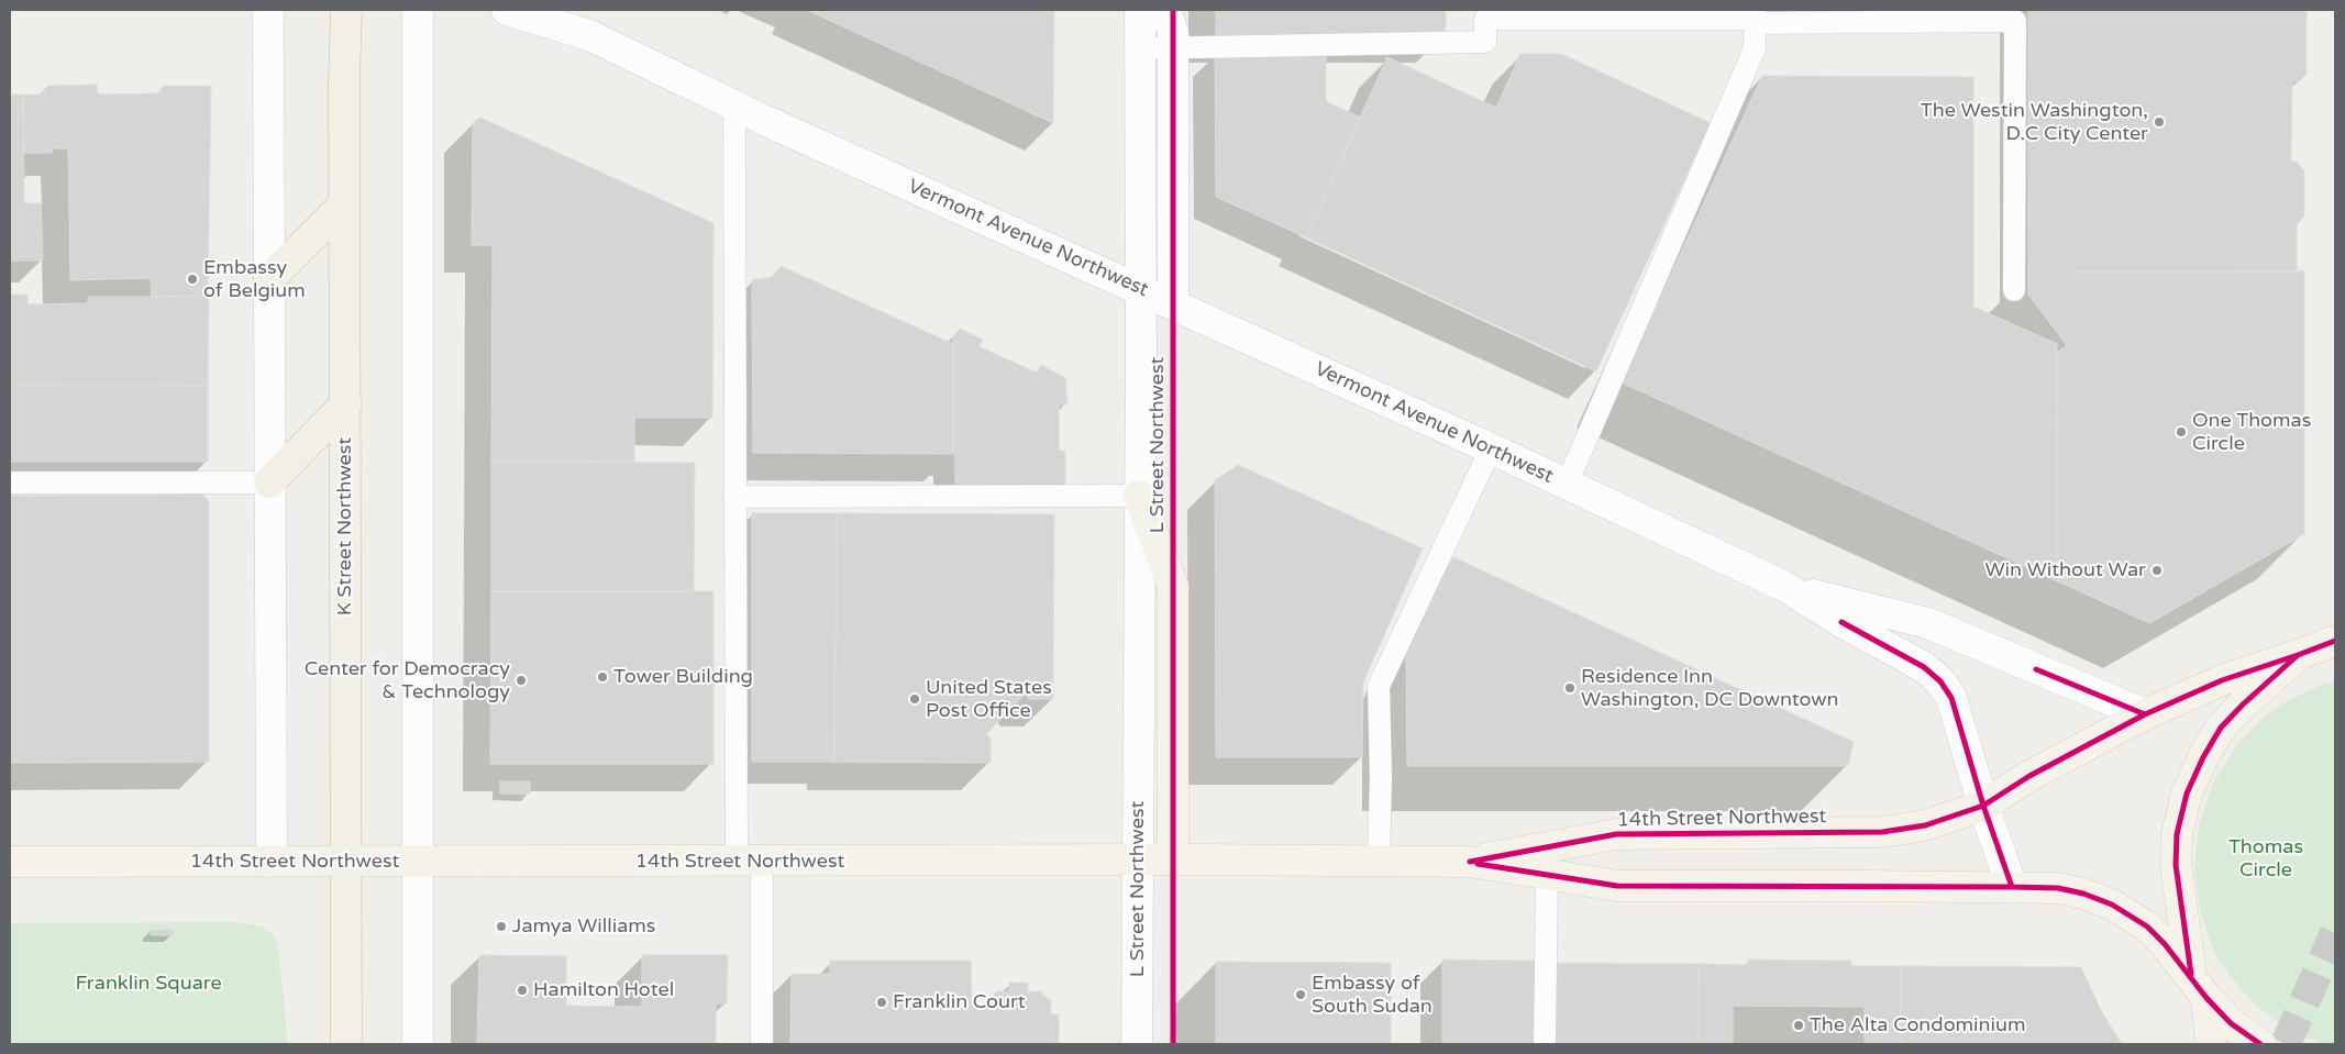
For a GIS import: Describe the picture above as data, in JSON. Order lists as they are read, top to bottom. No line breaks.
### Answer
{"streets":{"highway":["K Street Northwest"],"main road":["14th Street Northwest"],"street":["Vermont Avenue Northwest","L Street Northwest"]},"crossings":[["Vermont Avenue Northwest","L Street Northwest"],["Vermont Avenue Northwest","14th Street Northwest"],["L Street Northwest","14th Street Northwest"],["K Street Northwest","14th Street Northwest"]],"parks":["Thomas Circle","Franklin Square"],"places":["The Westin Washington, D.C City Center","Embassy of Belgium","One Thomas Circle","Win Without War","Tower Building","Center for Democracy & Technology","Residence Inn Washington, DC Downtown","United States Post Office","Jamya Williams","Hamilton Hotel","Embassy of South Sudan","Franklin Court","The Alta Condominium"]}
